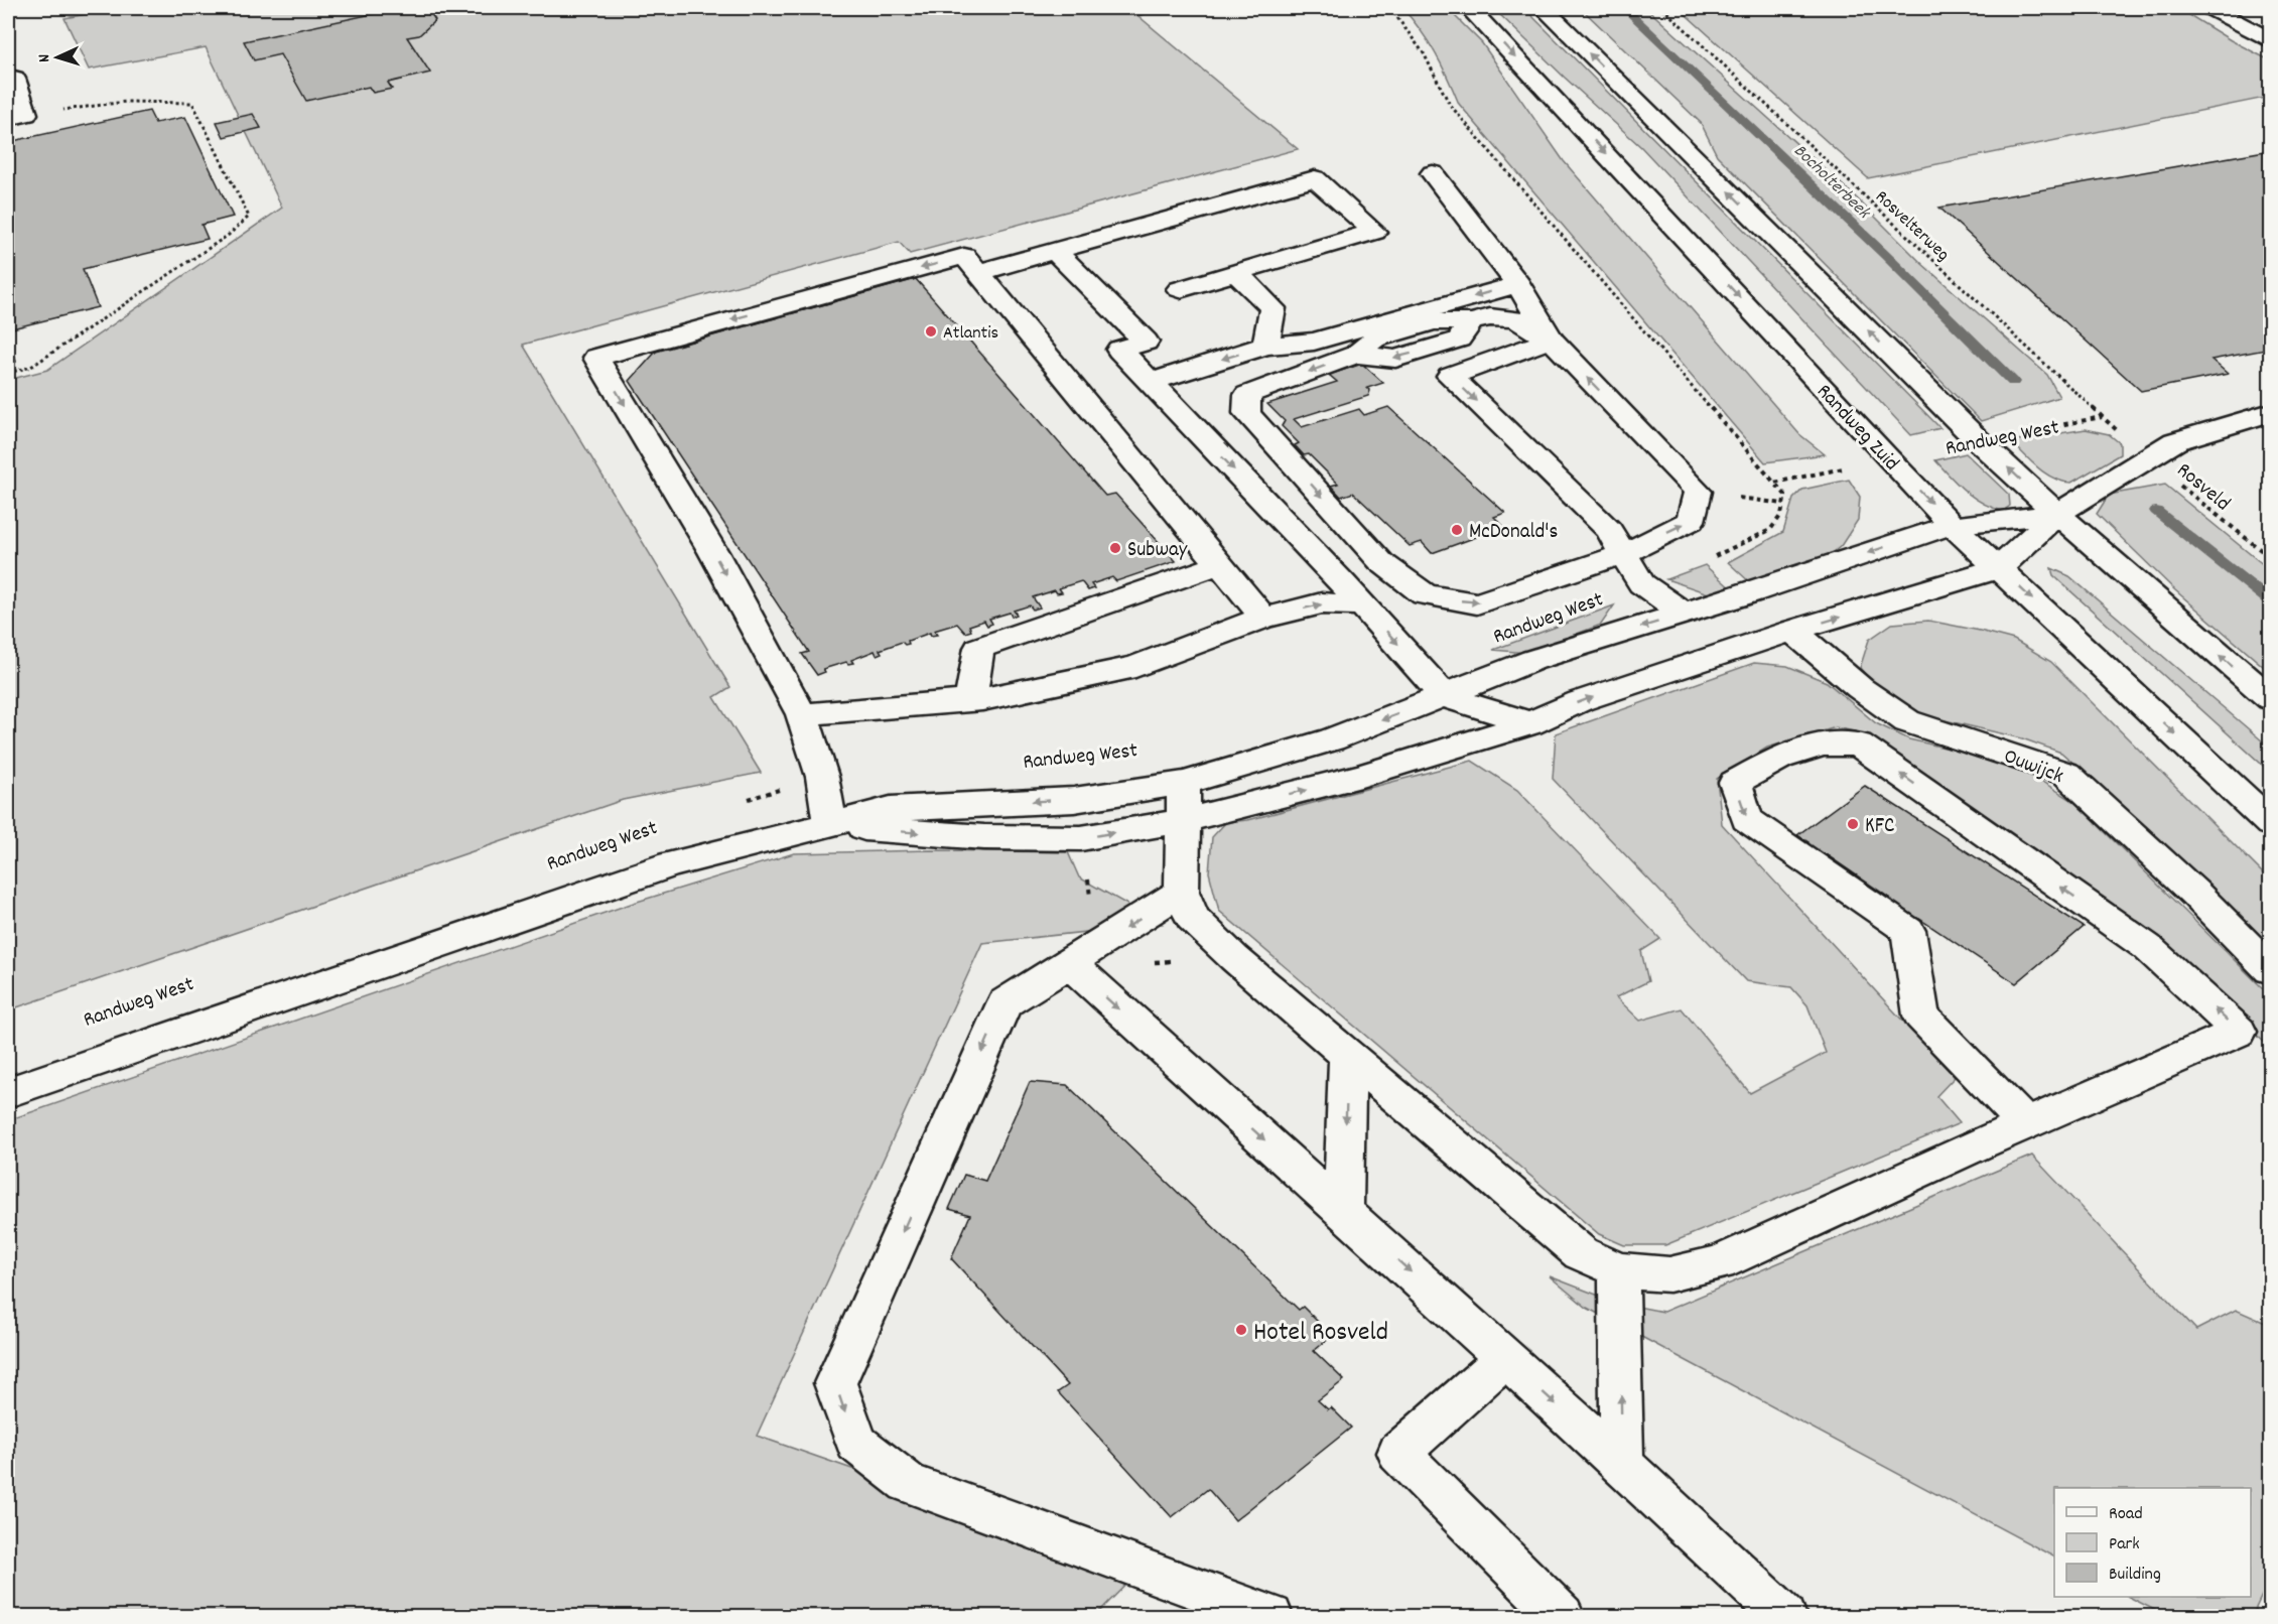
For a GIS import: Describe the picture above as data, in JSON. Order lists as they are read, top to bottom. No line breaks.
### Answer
{"streets":{"street":["Randweg Zuid","Randweg West","Ouwijck"],"path":["Rosvelterweg","Rosveld"]},"crossings":[["Rosvelterweg","Randweg West"],["Rosvelterweg","Rosveld"],["Randweg Zuid","Randweg West"],["Randweg West","Rosveld"],["Randweg West","Ouwijck"]],"water":["Bocholterbeek"],"places":["Atlantis","McDonald's","Subway","KFC","Hotel Rosveld"],"legend":["Road","Park","Building"],"north":"left"}
